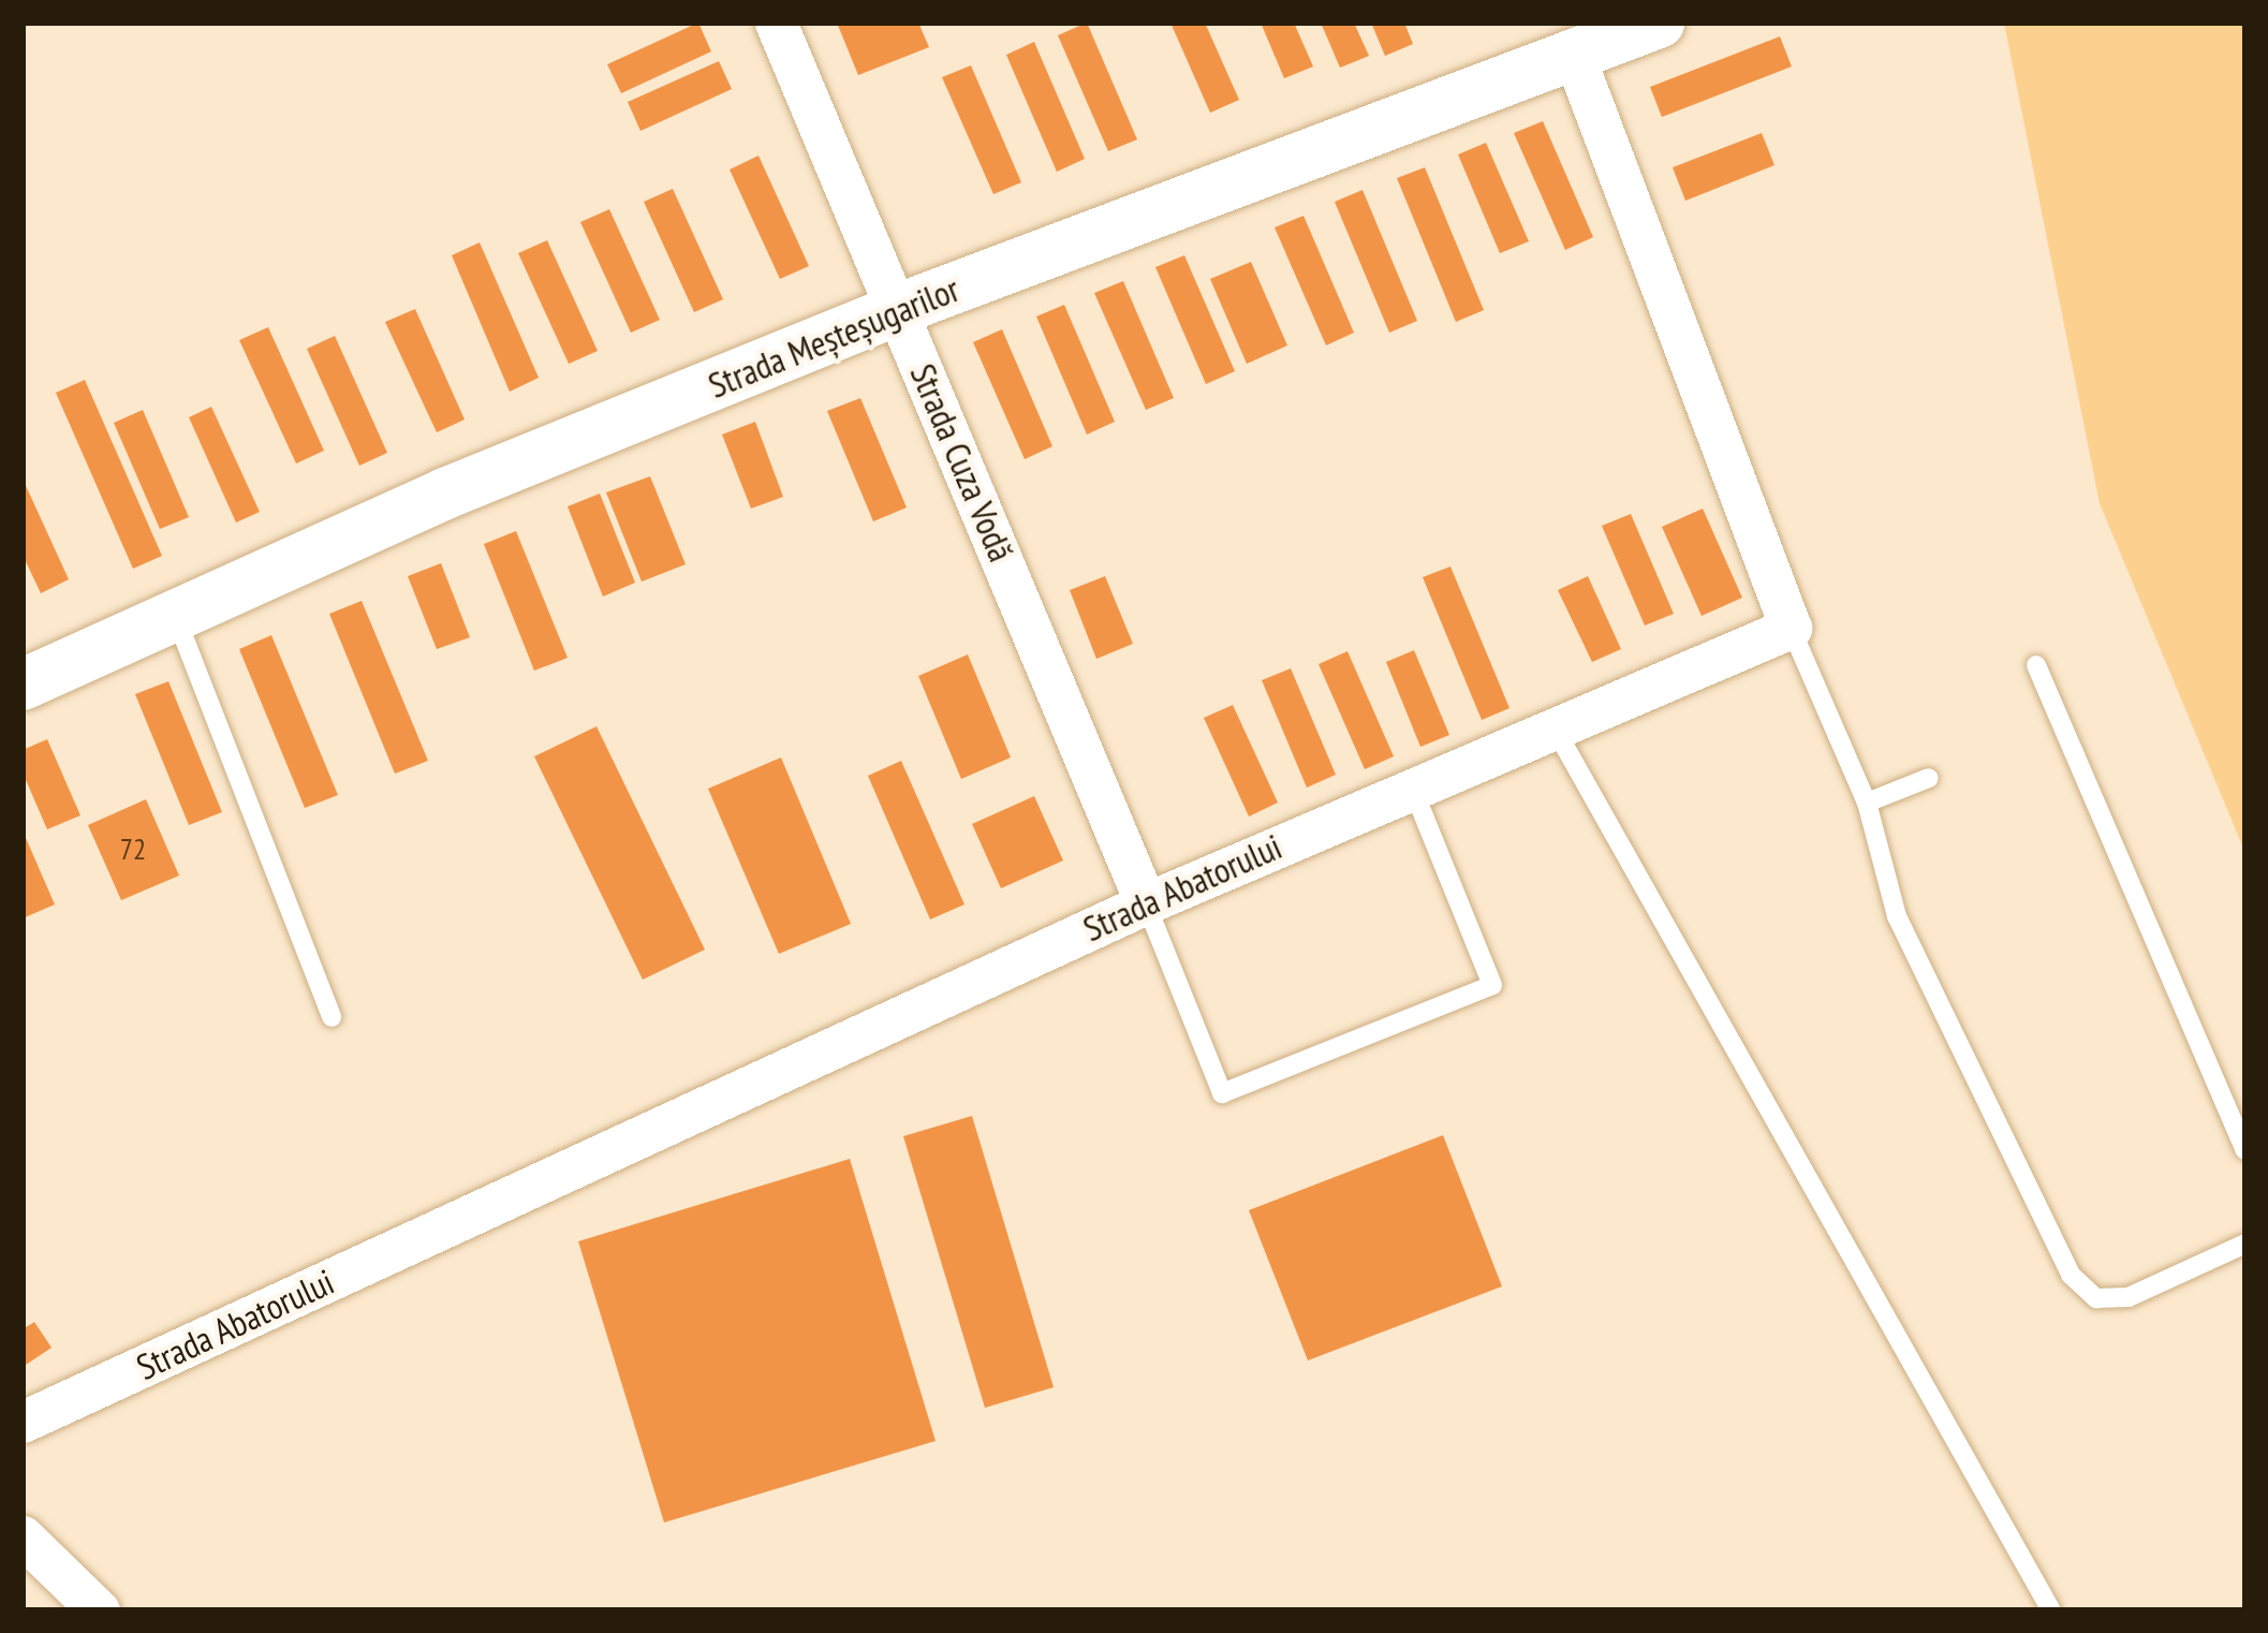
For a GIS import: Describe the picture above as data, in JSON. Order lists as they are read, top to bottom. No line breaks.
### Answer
{"streets":{"street":["Strada Meșteșugarilor","Strada Cuza Vodă","Strada Abatorului"]},"crossings":[["Strada Meșteșugarilor","Strada Cuza Vodă"],["Strada Cuza Vodă","Strada Abatorului"]],"house_numbers":["72"]}
